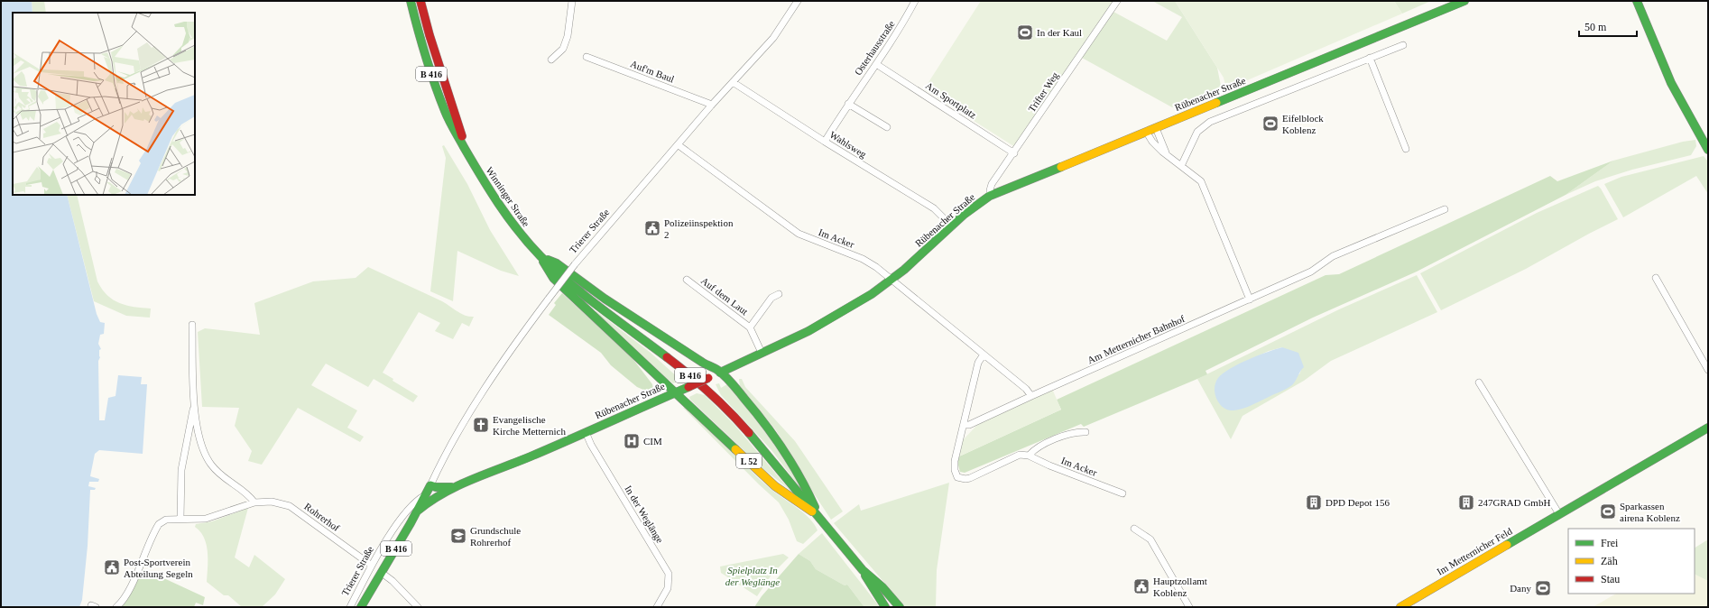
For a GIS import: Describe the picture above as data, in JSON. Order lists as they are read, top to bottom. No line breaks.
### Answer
{"streets":{"main road":["B 416","Rübenacher Straße","Winninger Straße","Trierer Straße","L 52","Im Metternicher Feld"],"street":["Osterhausstraße","Auf'm Baul","Trifter Weg","Am Sportplatz","Wahlsweg","Im Acker","Auf dem Laut","Am Metternicher Bahnhof","In der Weglänge","Rohrerhof"]},"crossings":[["Osterhausstraße","Am Sportplatz"],["Osterhausstraße","Wahlsweg"],["Auf'm Baul","Trierer Straße"],["B 416","Rübenacher Straße"],["B 416","Winninger Straße"],["B 416","L 52"],["Trifter Weg","Rübenacher Straße"],["Trifter Weg","Am Sportplatz"],["Rübenacher Straße","Wahlsweg"],["Rübenacher Straße","Trierer Straße"],["Rübenacher Straße","Im Acker"],["Rübenacher Straße","Auf dem Laut"],["Rübenacher Straße","L 52"],["Rübenacher Straße","In der Weglänge"],["Wahlsweg","Trierer Straße"],["Trierer Straße","Im Acker"],["Trierer Straße","Rohrerhof"],["Im Acker","Am Metternicher Bahnhof"]],"parks":["Spielplatz In der Weglänge"],"places":{"sports":["In der Kaul","Eifelblock Koblenz","Sparkassen airena Koblenz","Dany"],"public building":["Polizeiinspektion 2","Post-Sportverein Abteilung Segeln","Hauptzollamt Koblenz"],"church":["Evangelische Kirche Metternich"],"hospital":["CIM"],"building":["DPD Depot 156","247GRAD GmbH"],"school or university":["Grundschule Rohrerhof"]},"legend":["Frei","Zäh","Stau"],"scale_bar":"50 m"}
